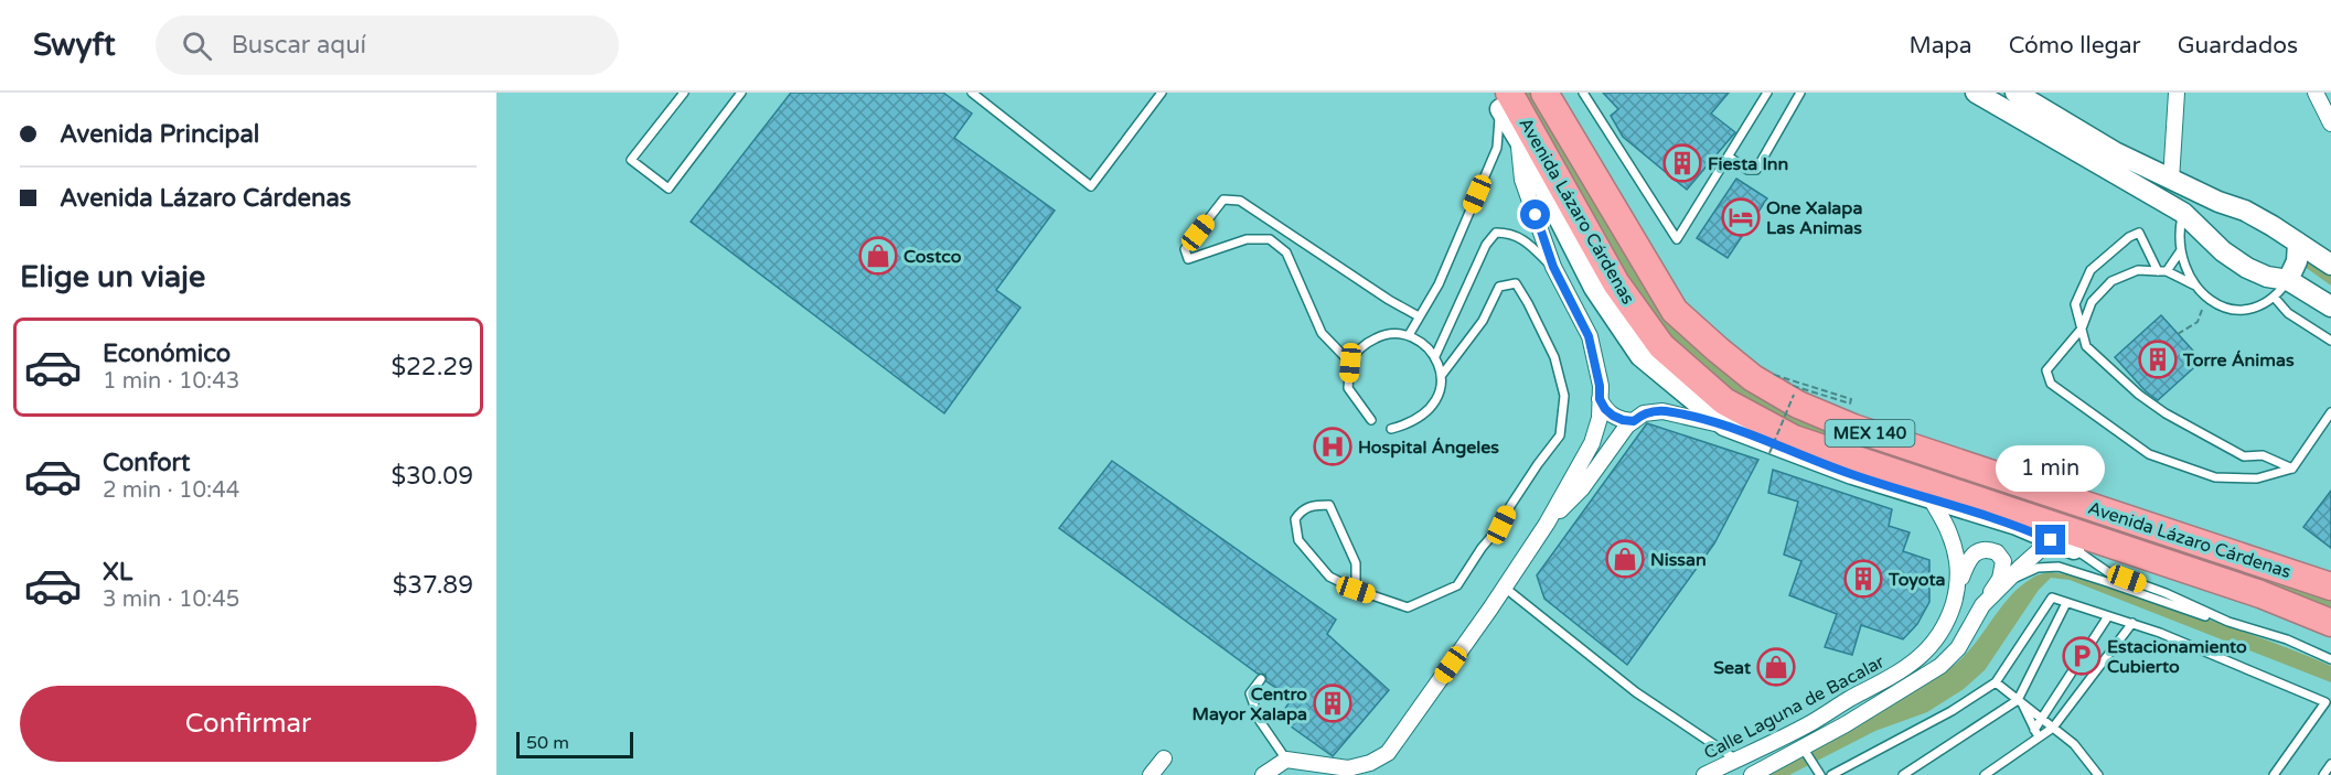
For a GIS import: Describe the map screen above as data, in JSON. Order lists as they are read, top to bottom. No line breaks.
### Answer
{"streets":{"highway":["Avenida Lázaro Cárdenas","MEX 140"],"street":["Calle Laguna de Bacalar"]},"crossings":[["Avenida Lázaro Cárdenas","Calle Laguna de Bacalar"]],"places":{"building":["Fiesta Inn","Torre Ánimas","Toyota","Centro Mayor Xalapa"],"hotel":["One Xalapa Las Animas"],"shop":["Costco","Nissan","Seat"],"hospital":["Hospital Ángeles"],"parking":["Estacionamiento Cubierto"]},"scale_bar":"50 m","page":{"header":"Swyft","search":"Buscar aquí","nav":["Mapa","Cómo llegar","Guardados"],"banner":["Avenida Principal","Avenida Lázaro Cárdenas"],"heading":"Elige un viaje","list":[{"name":"Económico","note":"1 min · 10:43","value":"$22.29"},{"name":"Confort","note":"2 min · 10:44","value":"$30.09"},{"name":"XL","note":"3 min · 10:45","value":"$37.89"}],"bubble":"1 min","buttons":"Confirmar","scale":"50 m"}}
